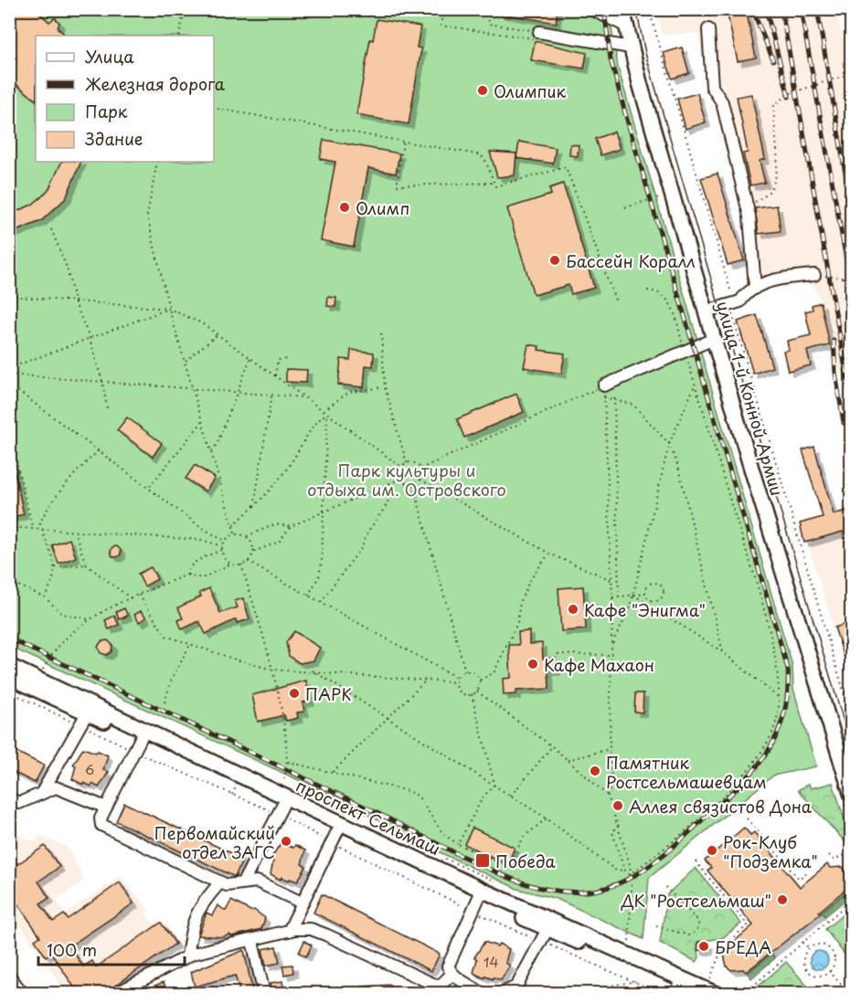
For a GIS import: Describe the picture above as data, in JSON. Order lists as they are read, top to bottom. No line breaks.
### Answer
{"streets":{"main road":["улица 1-й Конной Армии","проспект Сельмаш"]},"parks":["Парк культуры и отдыха им. Островского"],"places":{"other":["Олимпик","Олимп","Бассейн Коралл","Кафе \"Энигма\"","Кафе Махаон","ПАРК","Памятник Ростсельмашевцам","Аллея связистов Дона","Первомайский отдел ЗАГС","Рок-Клуб \"Подземка\"","ДК \"Ростсельмаш\"","БРЕДА"],"transit":["Победа"]},"house_numbers":["6","14"],"legend":["Улица","Железная дорога","Парк","Здание"],"scale_bar":"100 m"}
